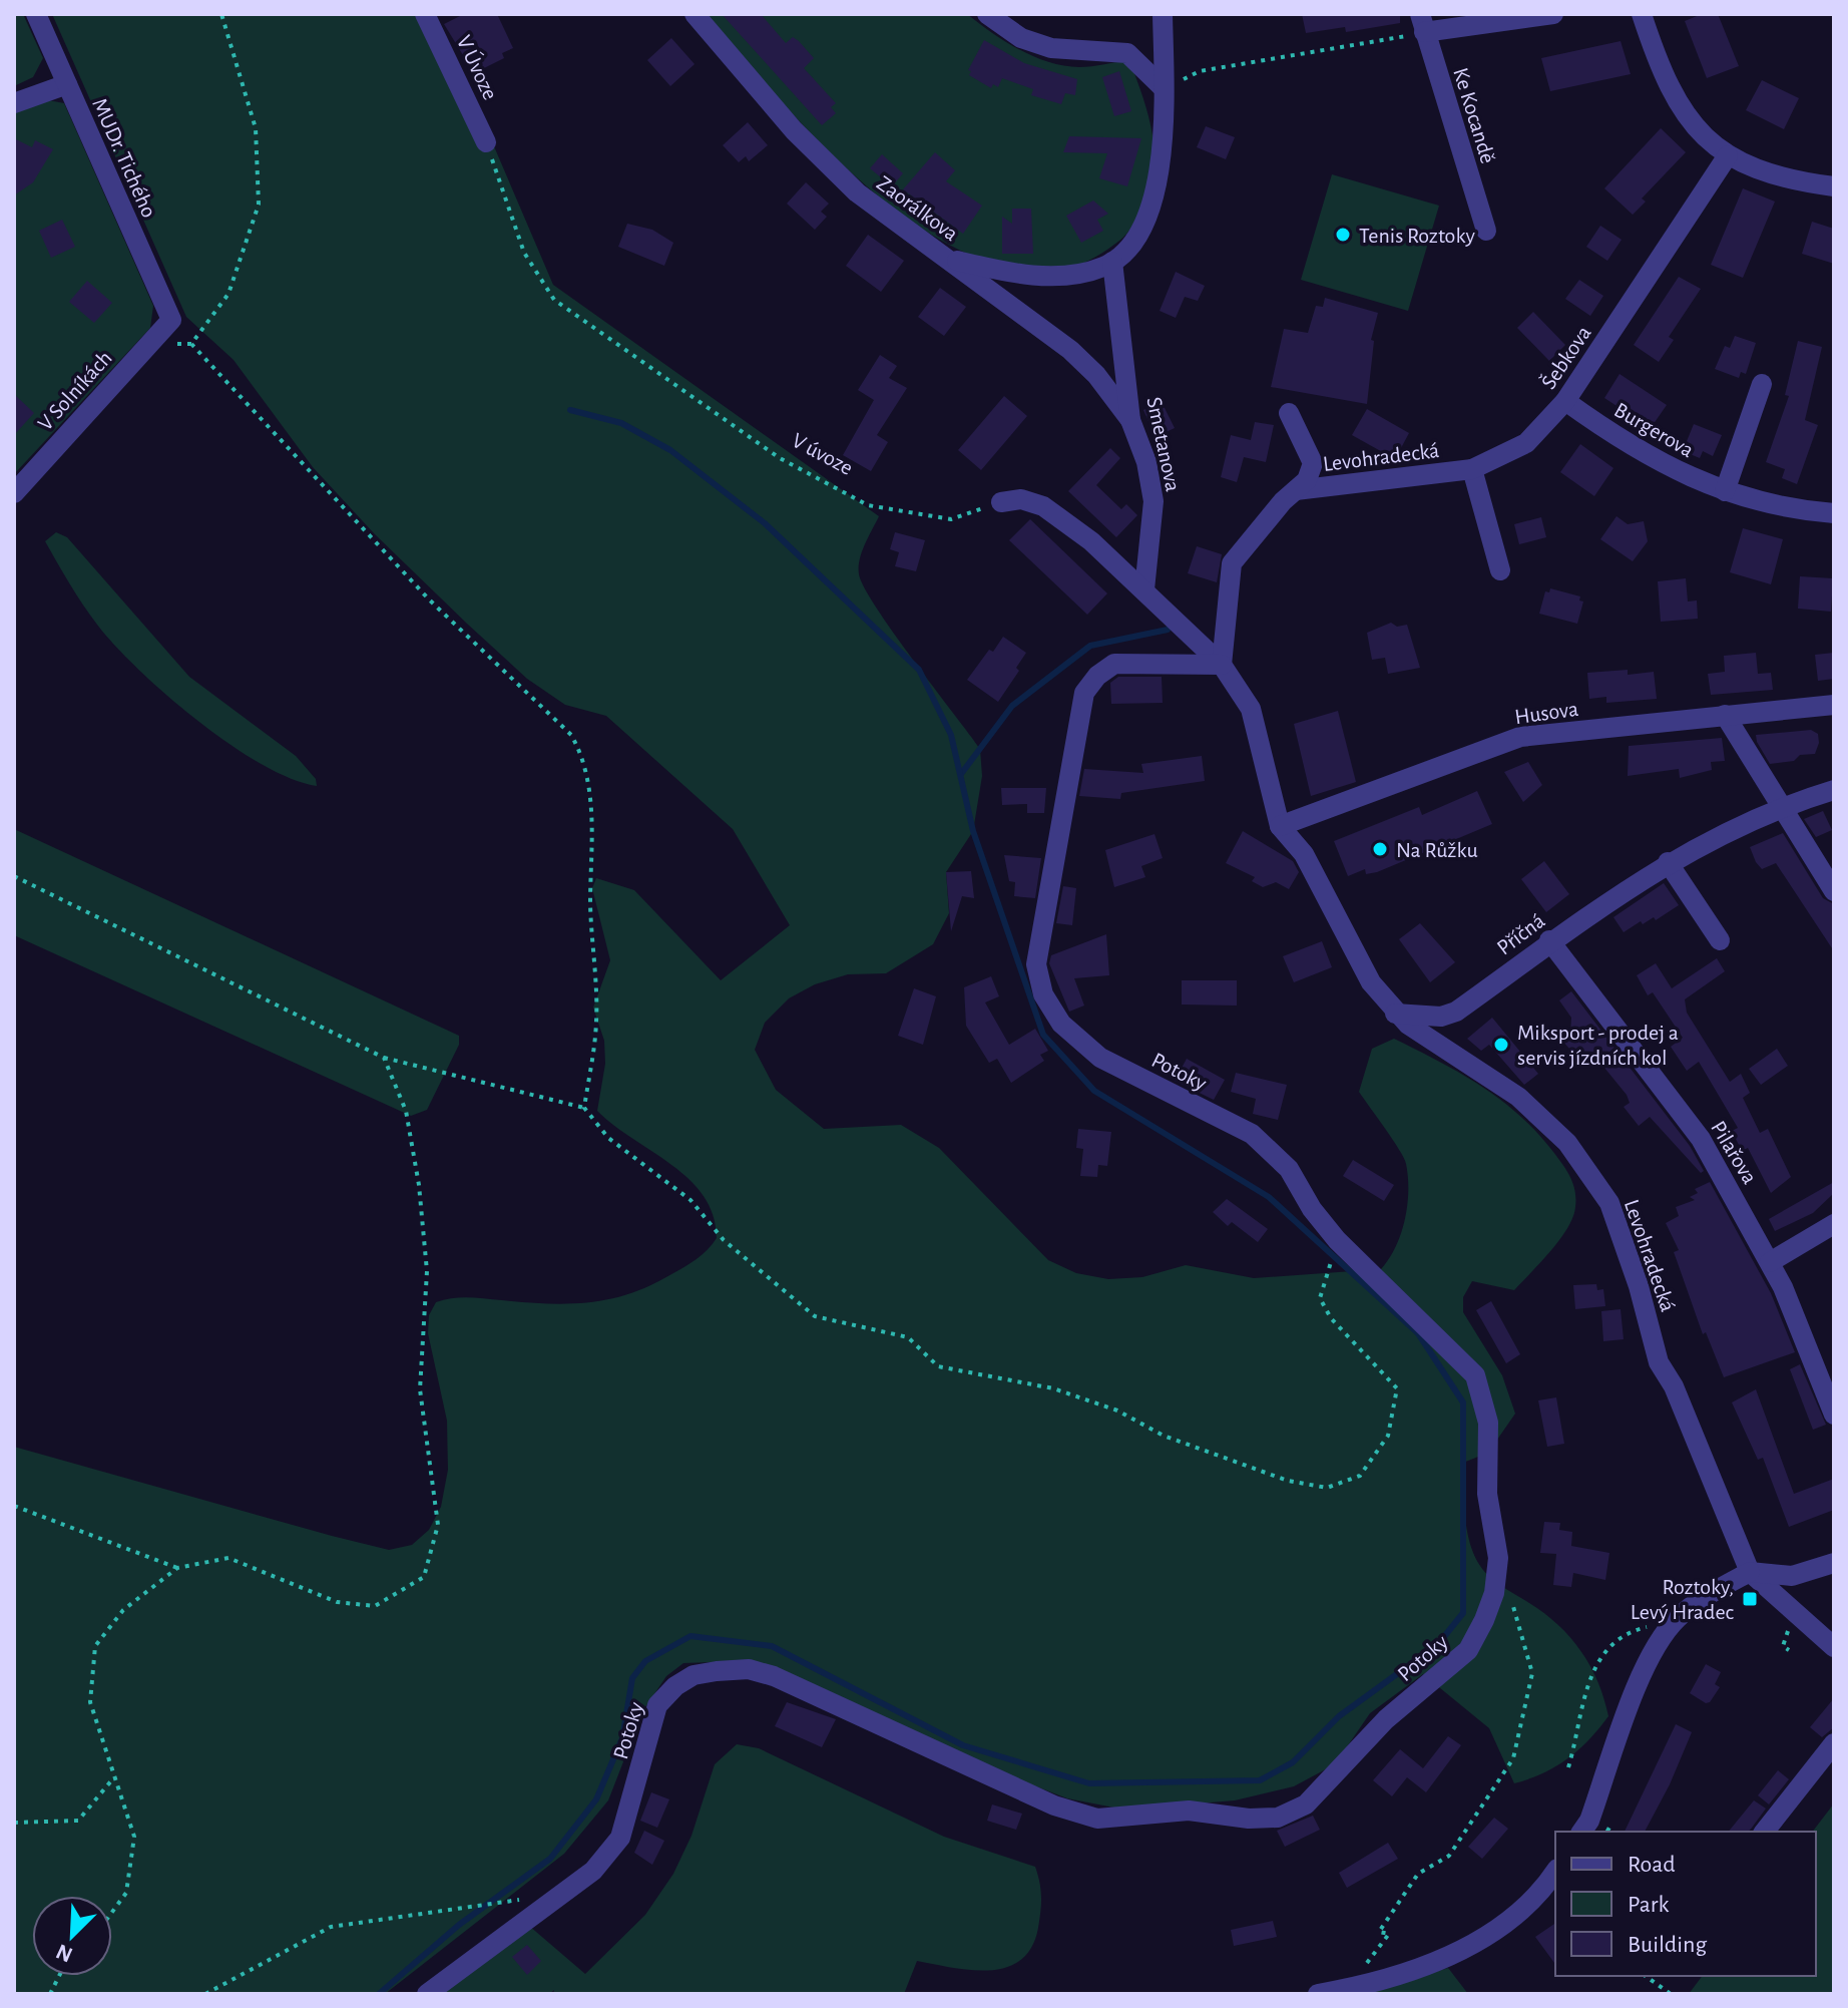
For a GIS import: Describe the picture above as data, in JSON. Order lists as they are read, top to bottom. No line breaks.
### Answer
{"streets":{"street":["V Úvoze","Ke Kocandě","MUDr. Tichého","Zaorálkova","Šebkova","V Solníkách","Burgerova","Smetanova","Levohradecká","Husova","Příčná","Potoky","Pilařova"],"path":["V úvoze"]},"crossings":[["V Úvoze","V úvoze"],["MUDr. Tichého","V Solníkách"],["Zaorálkova","Smetanova"],["Šebkova","Burgerova"],["Šebkova","Levohradecká"],["Levohradecká","Husova"],["Levohradecká","Příčná"],["Levohradecká","Potoky"],["Příčná","Pilařova"]],"places":{"other":["Tenis Roztoky","Na Růžku","Miksport - prodej a servis jízdních kol"],"transit":["Roztoky, Levý Hradec"]},"legend":["Road","Park","Building"],"north":"bottom left"}
